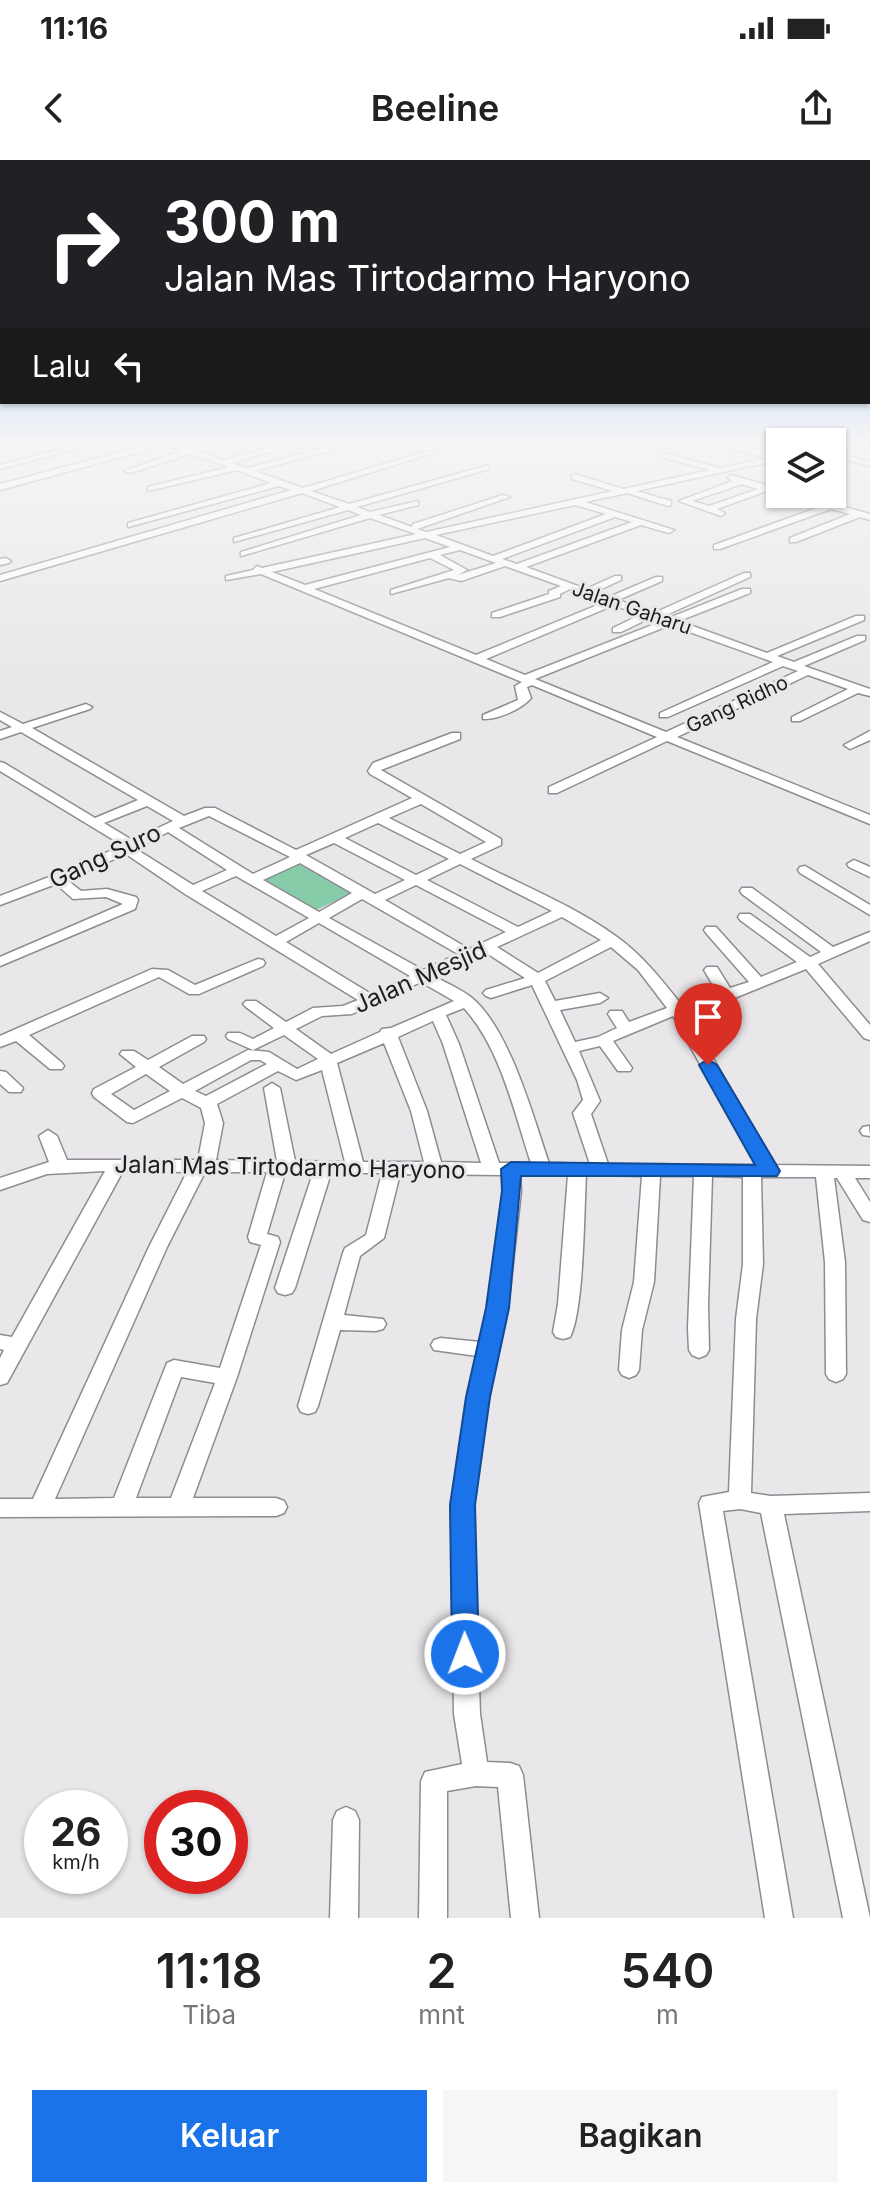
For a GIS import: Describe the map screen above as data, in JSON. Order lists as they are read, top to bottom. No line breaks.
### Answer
{"streets":{"street":["Jalan Gaharu","Gang Ridho","Gang Suro","Jalan Mesjid","Jalan Mas Tirtodarmo Haryono"]},"crossings":[["Jalan Gaharu","Gang Ridho"]],"page":{"status":"11:16","header":"Beeline","turn":["300 m","Jalan Mas Tirtodarmo Haryono"],"then":"Lalu","speed":"26 km/h","limit":"30","eta":["11:18","Tiba","2","mnt","540","m"],"buttons":["Keluar","Bagikan"]}}
